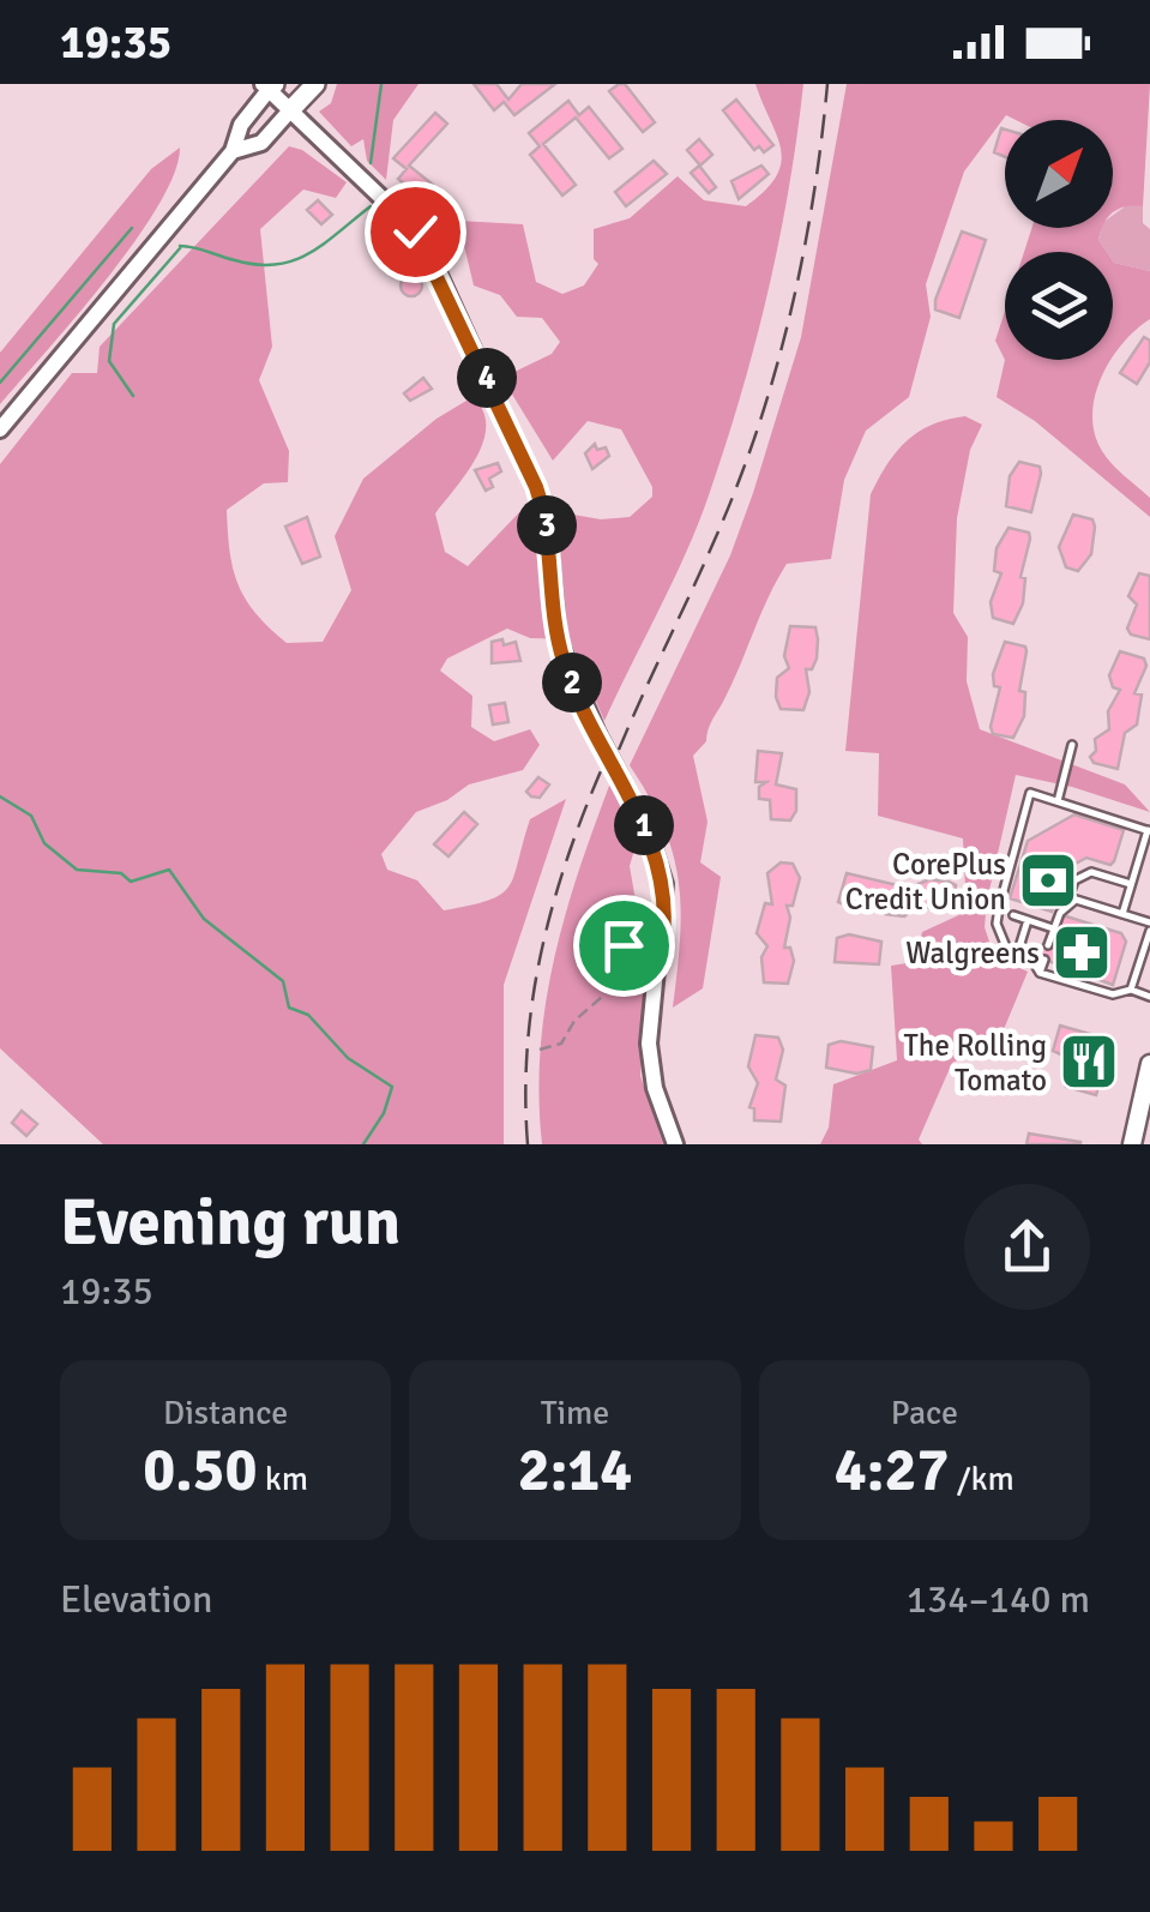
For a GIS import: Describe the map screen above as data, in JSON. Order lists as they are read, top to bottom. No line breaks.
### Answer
{"places":{"bank":["CorePlus Credit Union"],"pharmacy":["Walgreens"],"restaurant":["The Rolling Tomato"]},"north":"top right","page":{"status":"19:35","pins":["4","3","2","1"],"heading":["Evening run","19:35"],"stats":[["Distance","0.50 km"],["Time","2:14"],["Pace","4:27 /km"]],"chart":["Elevation","134–140 m"]}}
